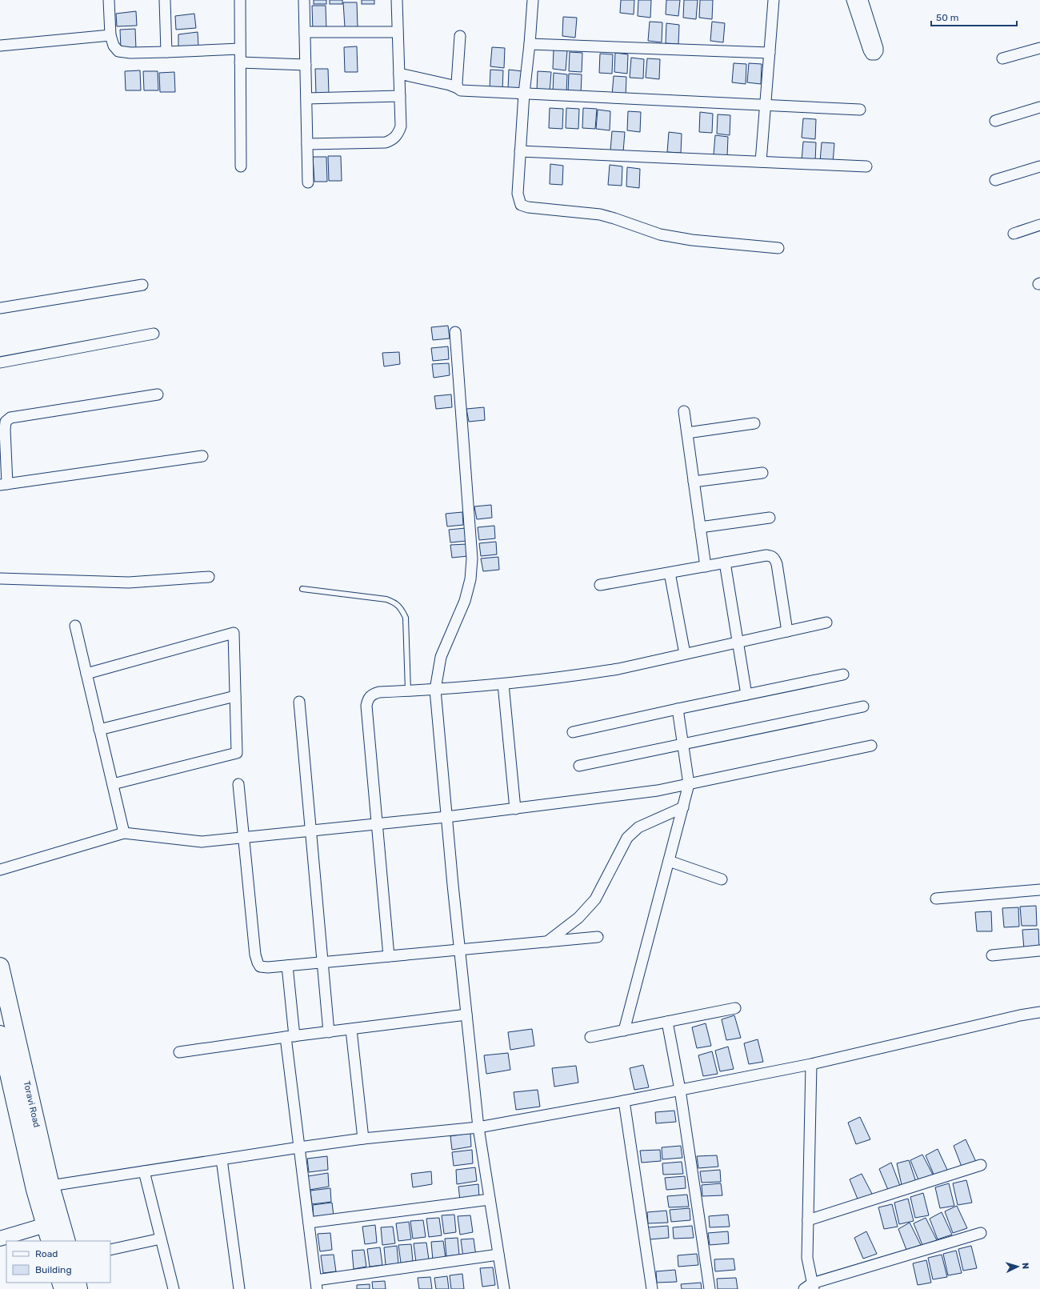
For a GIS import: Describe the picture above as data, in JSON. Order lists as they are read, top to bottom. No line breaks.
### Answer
{"streets":{"highway":["Toravi Road"]},"legend":["Road","Building"],"scale_bar":"50 m","north":"right"}
